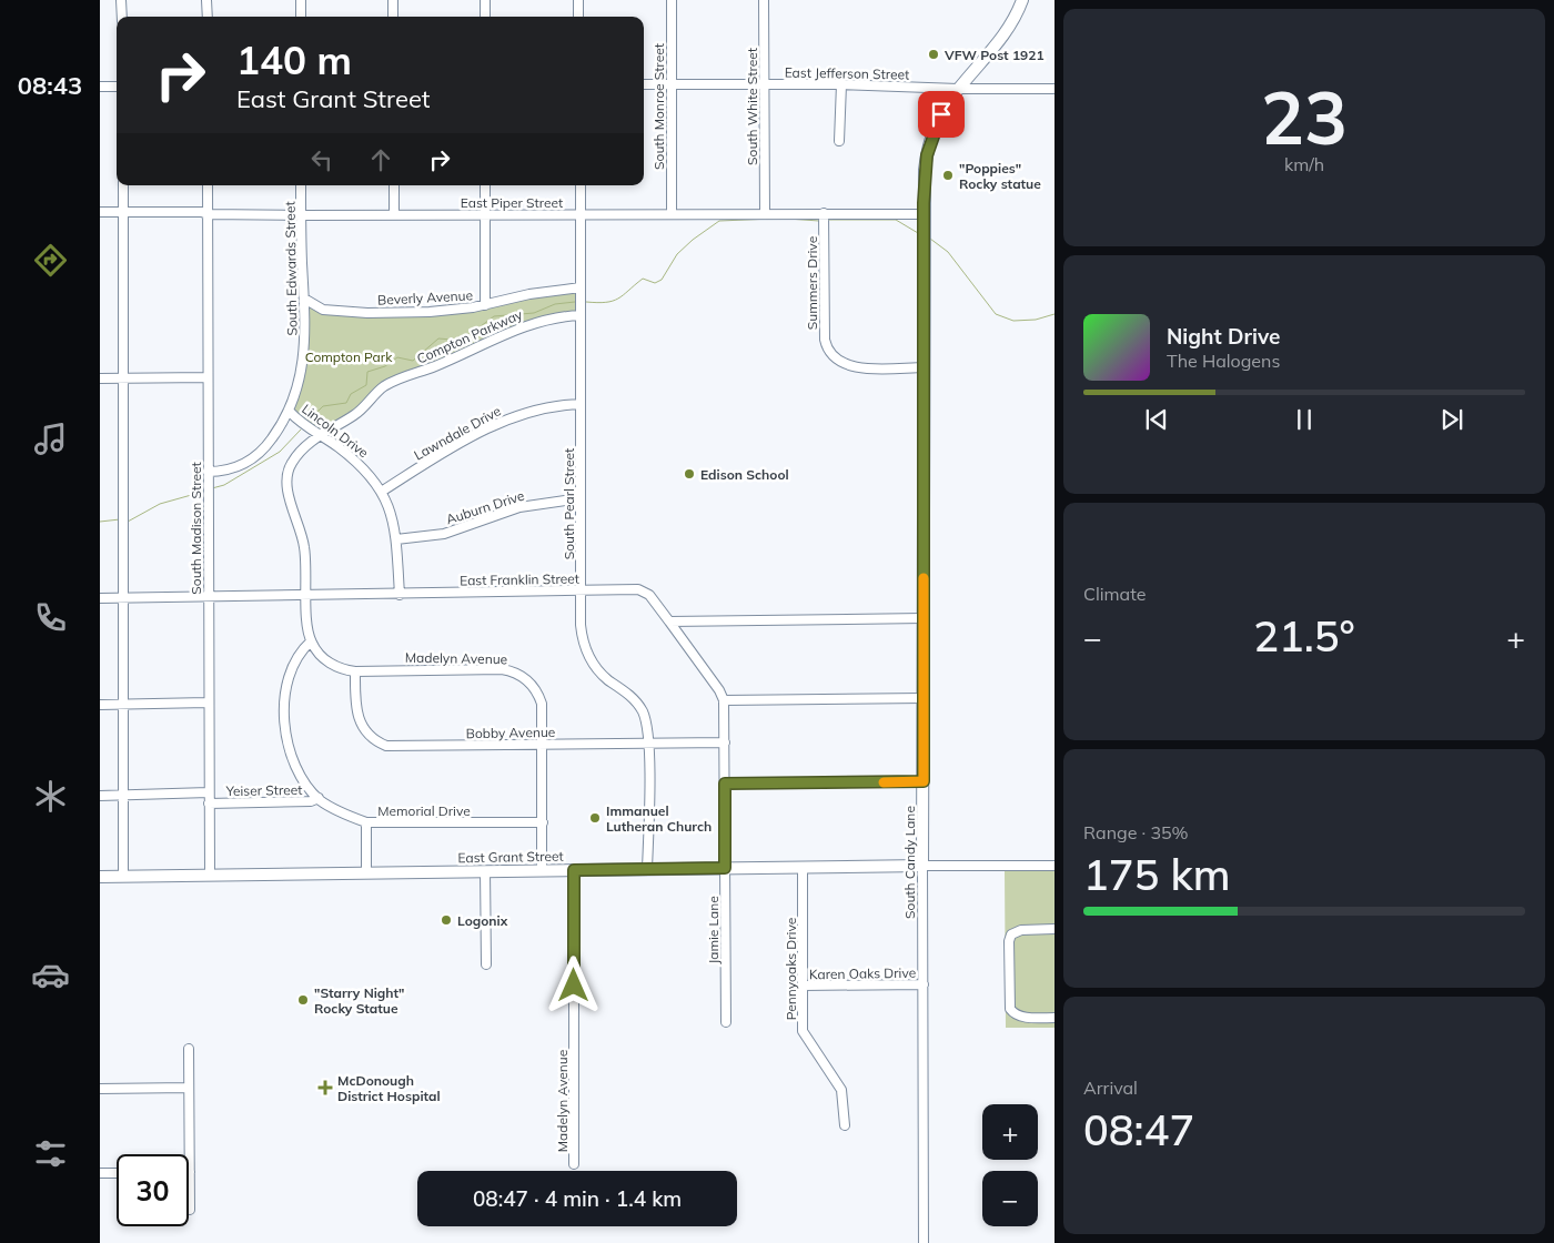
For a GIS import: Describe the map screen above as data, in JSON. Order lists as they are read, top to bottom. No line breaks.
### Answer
{"streets":{"main road":["East Grant Street","South Candy Lane"],"street":["East Jefferson Street","South Monroe Street","South White Street","East Piper Street","South Edwards Street","Summers Drive","Beverly Avenue","Compton Parkway","Lincoln Drive","Lawndale Drive","South Pearl Street","Auburn Drive","South Madison Street","East Franklin Street","Madelyn Avenue","Bobby Avenue","Yeiser Street","Memorial Drive","Jamie Lane","Pennyoaks Drive","Karen Oaks Drive"]},"crossings":[["East Jefferson Street","South Monroe Street"],["East Jefferson Street","South White Street"],["East Jefferson Street","South Candy Lane"],["South Monroe Street","East Piper Street"],["South White Street","East Piper Street"],["East Piper Street","South Edwards Street"],["East Piper Street","Summers Drive"],["East Piper Street","South Pearl Street"],["East Piper Street","South Madison Street"],["East Piper Street","South Candy Lane"],["South Edwards Street","Beverly Avenue"],["South Edwards Street","Lincoln Drive"],["South Edwards Street","South Madison Street"],["Summers Drive","South Candy Lane"],["Beverly Avenue","South Pearl Street"],["Compton Parkway","Lincoln Drive"],["Compton Parkway","South Pearl Street"],["Lincoln Drive","Lawndale Drive"],["Lincoln Drive","Auburn Drive"],["Lincoln Drive","East Franklin Street"],["Lawndale Drive","South Pearl Street"],["South Pearl Street","Auburn Drive"],["South Pearl Street","East Franklin Street"],["South Pearl Street","Bobby Avenue"],["South Pearl Street","East Grant Street"],["South Madison Street","East Franklin Street"],["South Madison Street","Yeiser Street"],["South Madison Street","East Grant Street"],["East Franklin Street","Jamie Lane"],["Madelyn Avenue","Bobby Avenue"],["Madelyn Avenue","Memorial Drive"],["Madelyn Avenue","East Grant Street"],["Bobby Avenue","Jamie Lane"],["Yeiser Street","Memorial Drive"],["East Grant Street","South Candy Lane"],["East Grant Street","Jamie Lane"],["East Grant Street","Pennyoaks Drive"],["South Candy Lane","Karen Oaks Drive"],["Pennyoaks Drive","Karen Oaks Drive"]],"parks":["Compton Park"],"places":{"other":["VFW Post 1921","\"Poppies\" Rocky statue","Edison School","Immanuel Lutheran Church","Logonix","\"Starry Night\" Rocky Statue"],"health":["McDonough District Hospital"]},"page":{"tabs":"08:43","tile":[["23","km/h"],"Climate",["Range · 35%","175 km"],["Arrival","08:47"]],"turn":["140 m","East Grant Street"],"song":["Night Drive","The Halogens"],"heat":["−","21.5°","+"],"map_buttons":["+","−"],"limit":"30","trip":"08:47 · 4 min · 1.4 km"}}
